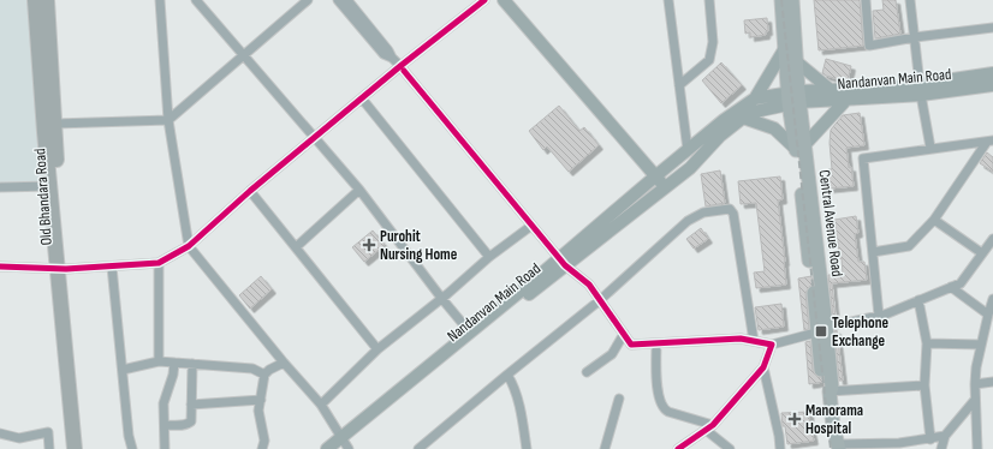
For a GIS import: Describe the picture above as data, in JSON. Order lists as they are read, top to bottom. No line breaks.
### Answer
{"streets":{"highway":["Old Bhandara Road"],"main road":["Nandanvan Main Road"]},"places":{"health":["Purohit Nursing Home","Manorama Hospital"],"transit":["Telephone Exchange"]}}
